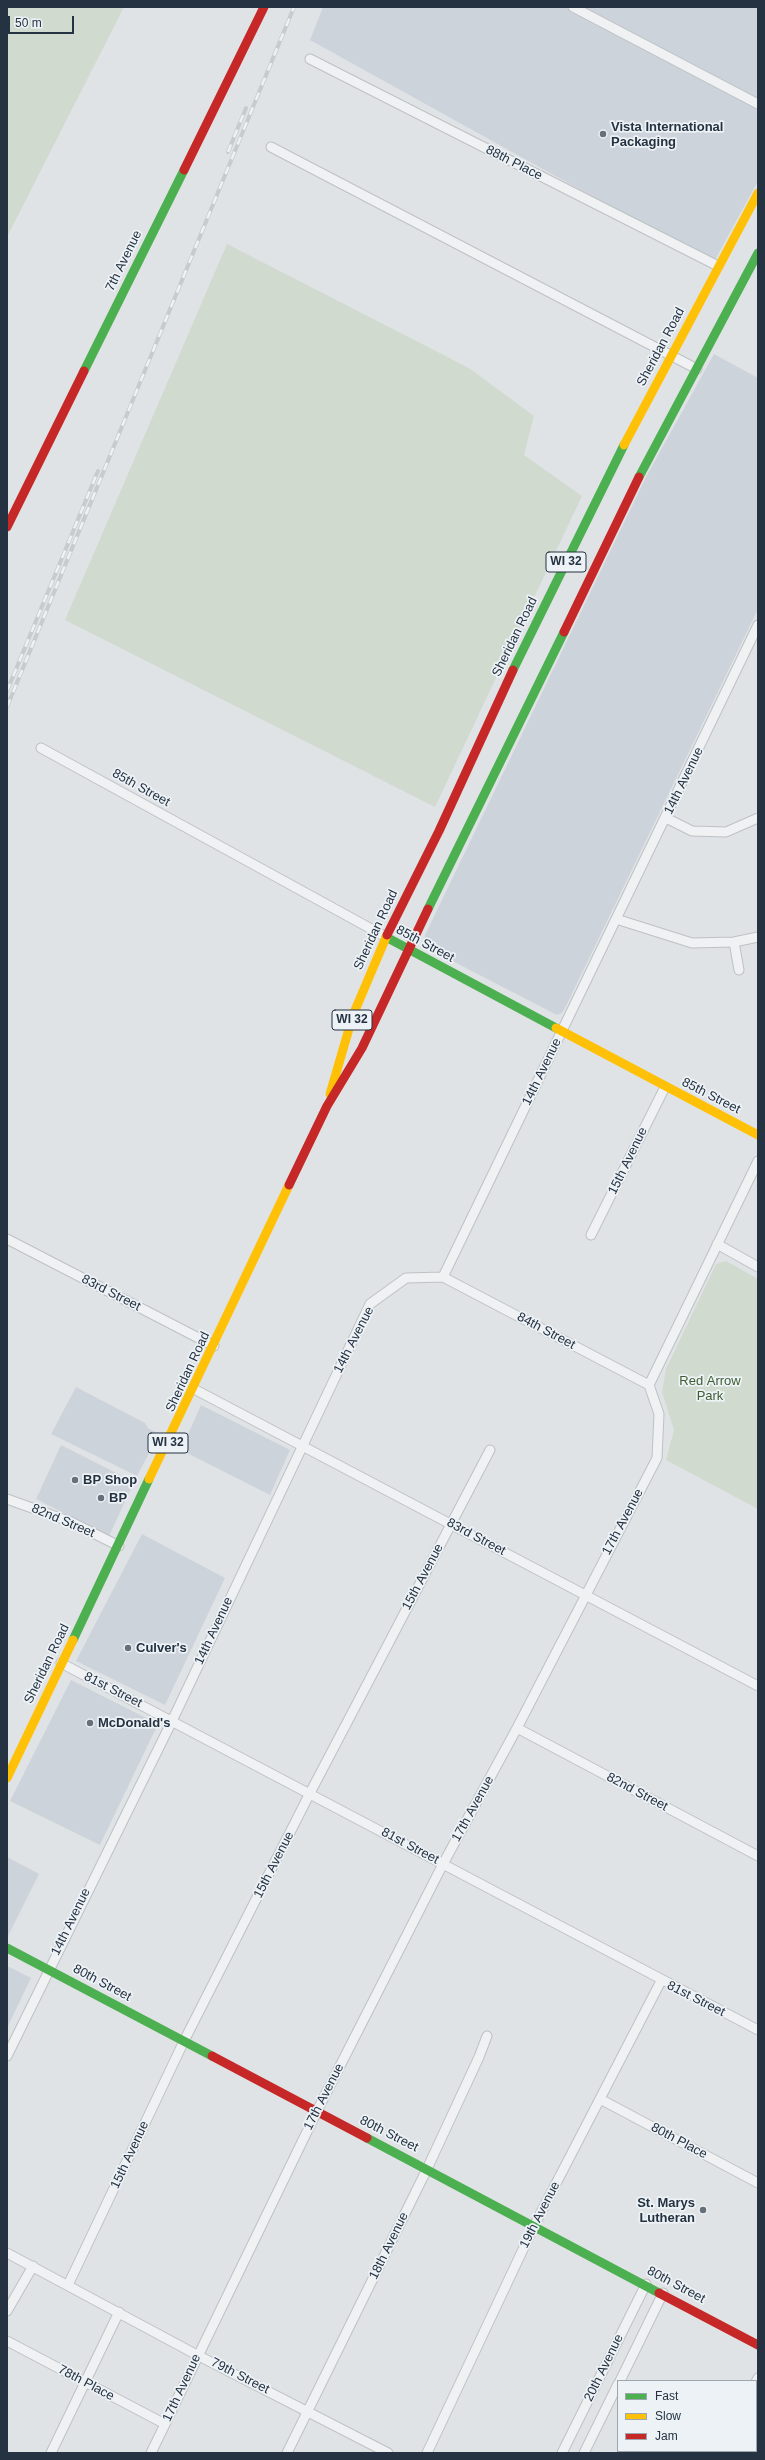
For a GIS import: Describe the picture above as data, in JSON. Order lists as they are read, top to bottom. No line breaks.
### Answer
{"streets":{"main road":["7th Avenue","Sheridan Road","WI 32","85th Street","80th Street"],"street":["88th Place","14th Avenue","15th Avenue","83rd Street","84th Street","82nd Street","17th Avenue","81st Street","80th Place","19th Avenue","18th Avenue","20th Avenue","79th Street","78th Place"]},"crossings":[["88th Place","Sheridan Road"],["Sheridan Road","85th Street"],["Sheridan Road","83rd Street"],["Sheridan Road","82nd Street"],["Sheridan Road","81st Street"],["14th Avenue","85th Street"],["14th Avenue","83rd Street"],["14th Avenue","84th Street"],["14th Avenue","81st Street"],["14th Avenue","80th Street"],["85th Street","15th Avenue"],["15th Avenue","83rd Street"],["15th Avenue","81st Street"],["15th Avenue","80th Street"],["15th Avenue","79th Street"],["83rd Street","17th Avenue"],["84th Street","17th Avenue"],["82nd Street","17th Avenue"],["17th Avenue","81st Street"],["17th Avenue","80th Street"],["17th Avenue","79th Street"],["17th Avenue","78th Place"],["81st Street","19th Avenue"],["80th Street","19th Avenue"],["80th Street","18th Avenue"],["80th Street","20th Avenue"],["80th Place","19th Avenue"],["18th Avenue","79th Street"]],"parks":["Red Arrow Park"],"places":["Vista International Packaging","BP Shop","BP","Culver's","McDonald's","St. Marys Lutheran"],"legend":["Fast","Slow","Jam"],"scale_bar":"50 m"}
